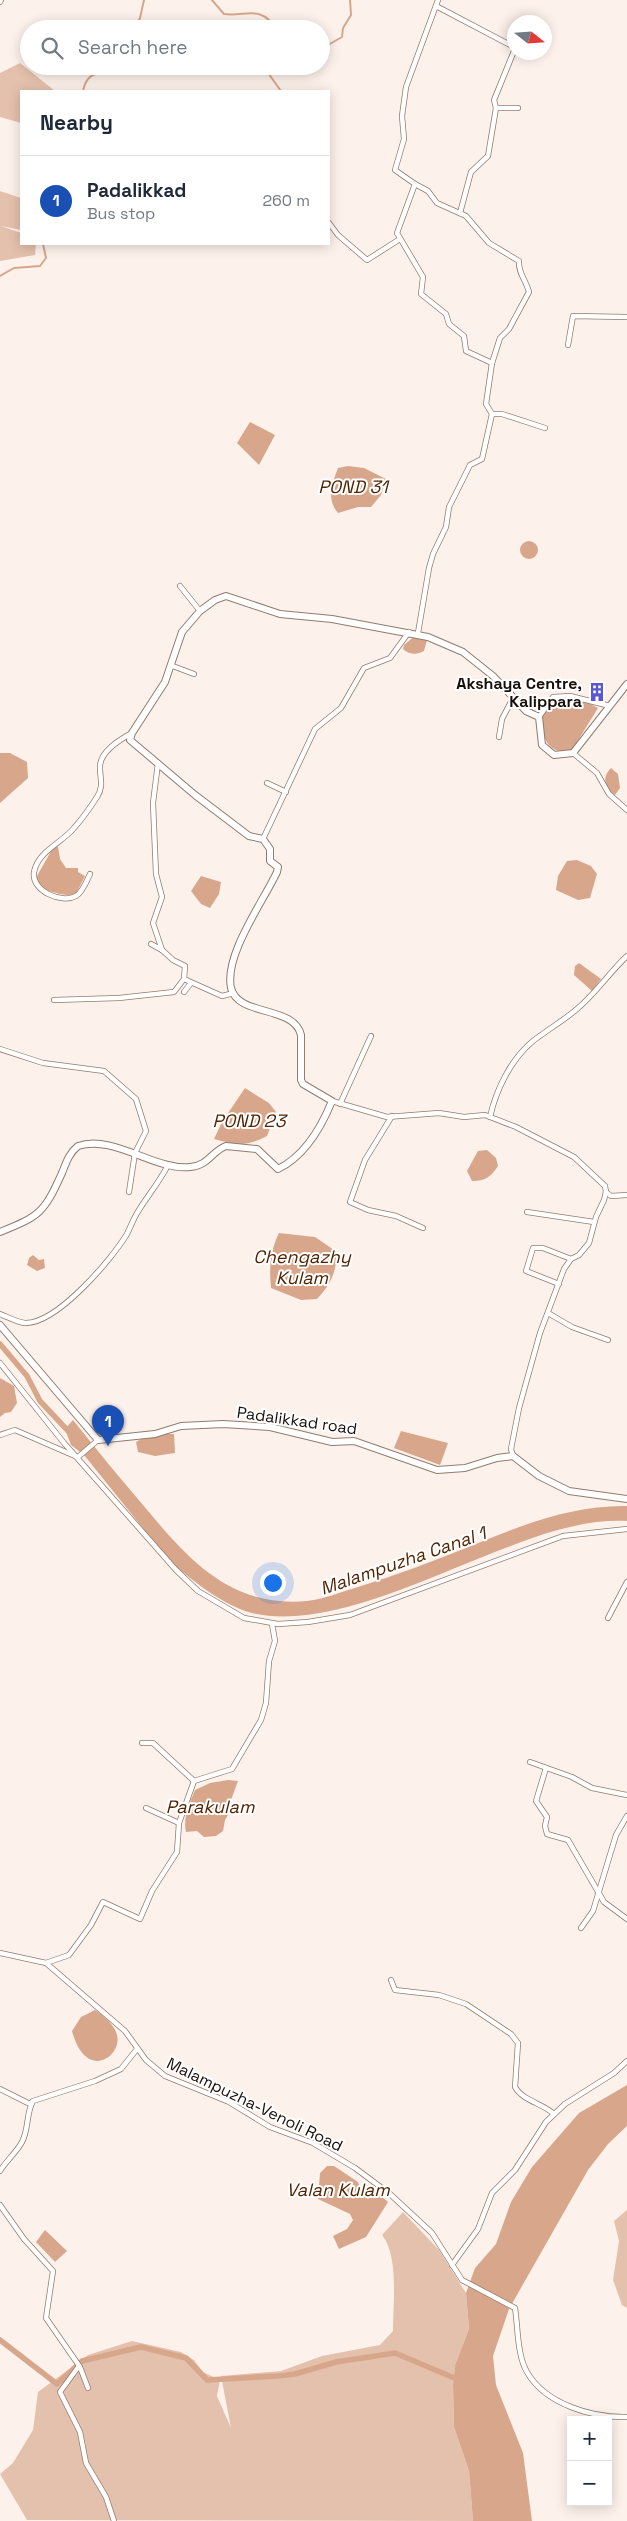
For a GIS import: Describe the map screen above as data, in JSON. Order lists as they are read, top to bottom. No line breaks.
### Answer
{"streets":{"main road":["Padalikkad road"],"street":["Malampuzha-Venoli Road"]},"water":["POND 31","POND 23","Chengazhy Kulam","Malampuzha Canal 1","Parakulam","Valan Kulam"],"places":{"building":["Akshaya Centre, Kalippara"]},"north":"right","page":{"search":"Search here","heading":"Nearby","list":[{"mark":"1","name":"Padalikkad","note":"Bus stop","value":"260 m"}],"pins":"1","map_buttons":["+","−"]}}
